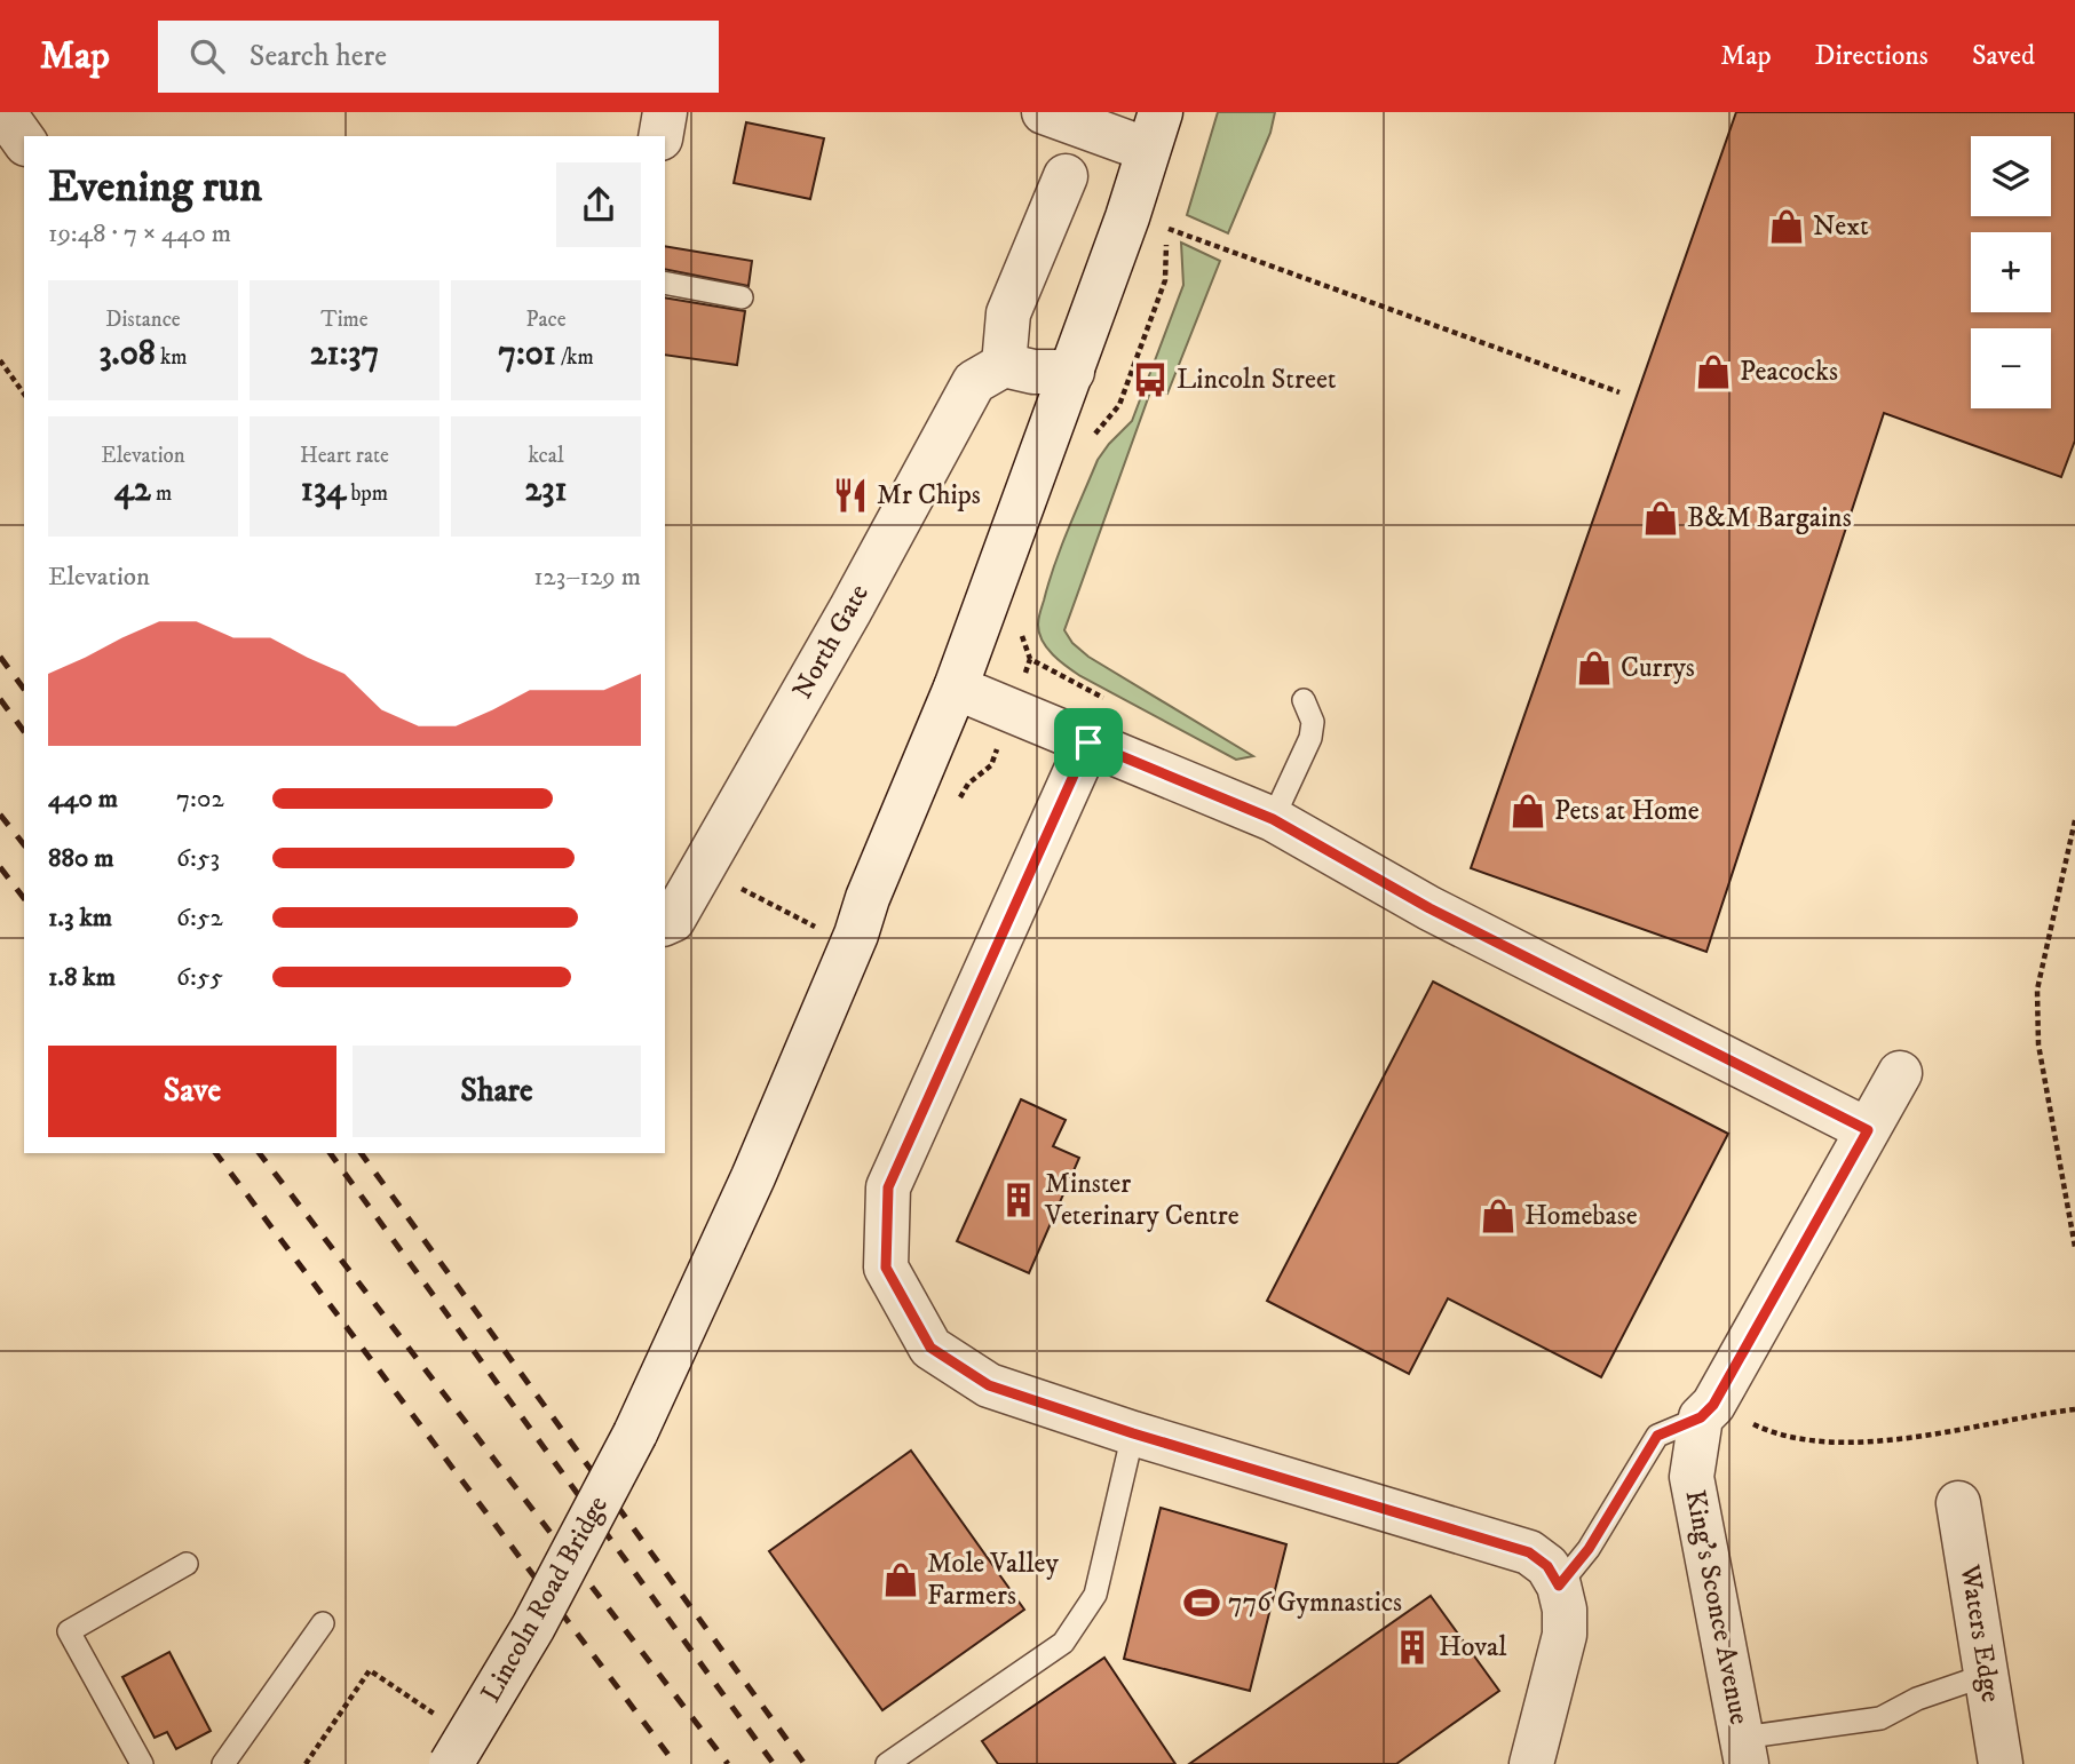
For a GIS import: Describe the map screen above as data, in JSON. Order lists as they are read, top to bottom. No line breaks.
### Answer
{"streets":{"street":["North Gate","Lincoln Road Bridge","King's Sconce Avenue","Waters Edge"]},"places":{"shop":["Next","Peacocks","B&M Bargains","Currys","Pets at Home","Homebase","Mole Valley Farmers"],"bus stop":["Lincoln Street"],"restaurant":["Mr Chips"],"building":["Minster Veterinary Centre","Hoval"],"sports":["776 Gymnastics"]},"page":{"header":"Map","search":"Search here","nav":["Map","Directions","Saved"],"map_buttons":["+","−"],"heading":["Evening run","19:48 · 7 × 440 m"],"stats":[["Distance","3.08 km"],["Time","21:37"],["Pace","7:01 /km"],["Elevation","42 m"],["Heart rate","134 bpm"],["kcal","231"]],"chart":["Elevation","123–129 m"],"list":[{"name":"440 m","note":"7:02"},{"name":"880 m","note":"6:53"},{"name":"1.3 km","note":"6:52"},{"name":"1.8 km","note":"6:55"}],"buttons":["Save","Share"]}}
